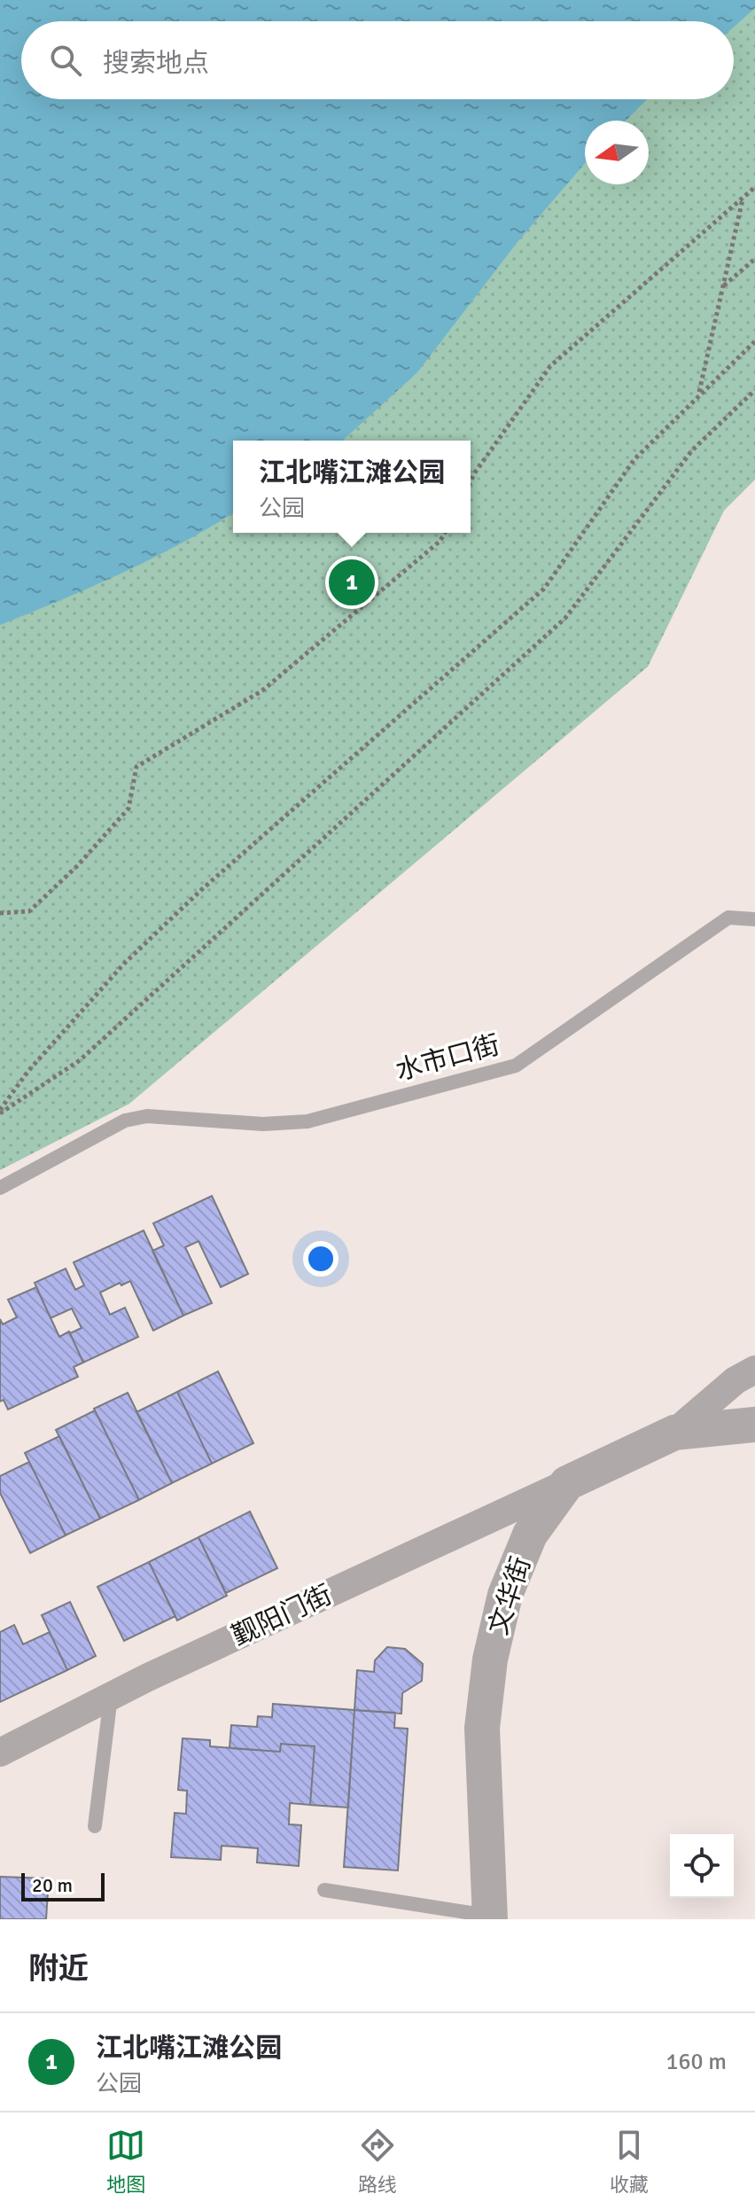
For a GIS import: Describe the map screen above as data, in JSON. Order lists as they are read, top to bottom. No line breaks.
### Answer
{"streets":{"street":["文华街","觐阳门街"],"lane":["水市口街"]},"crossings":[["文华街","觐阳门街"]],"scale_bar":"20 m","north":"left","page":{"search":"搜索地点","popup":["江北嘴江滩公园","公园"],"pins":"1","scale":"20 m","heading":"附近","list":[{"mark":"1","name":"江北嘴江滩公园","note":"公园","value":"160 m"}],"nav":["地图","路线","收藏"]}}
